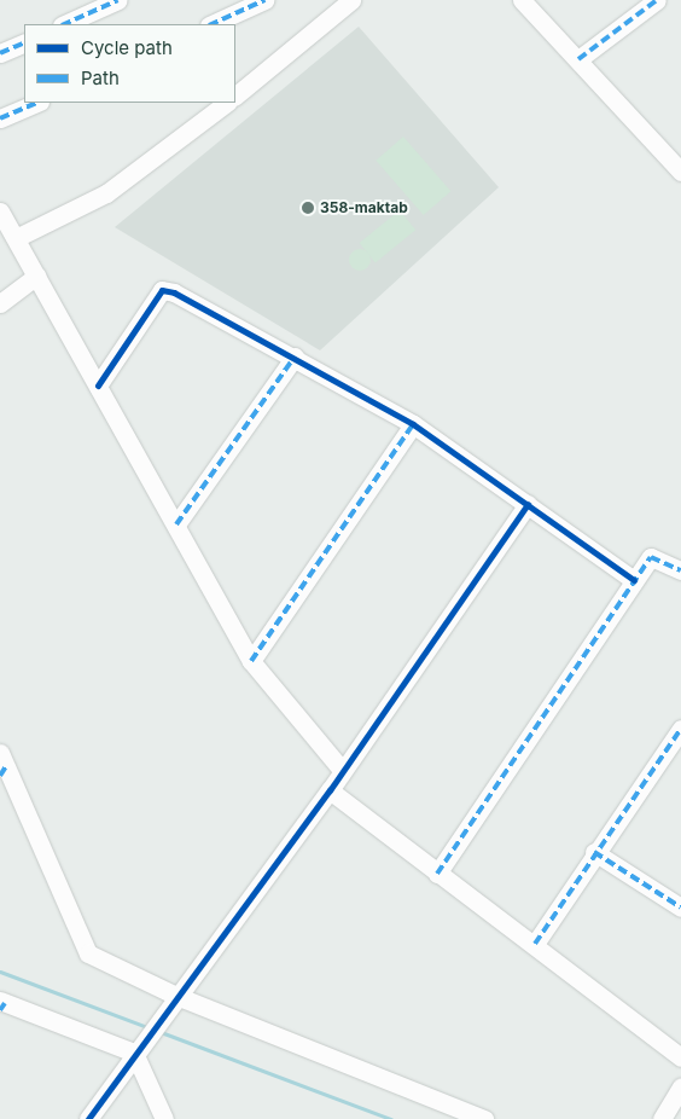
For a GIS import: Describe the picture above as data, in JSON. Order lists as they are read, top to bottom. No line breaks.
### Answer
{"places":["358-maktab"],"legend":["Cycle path","Path"]}
